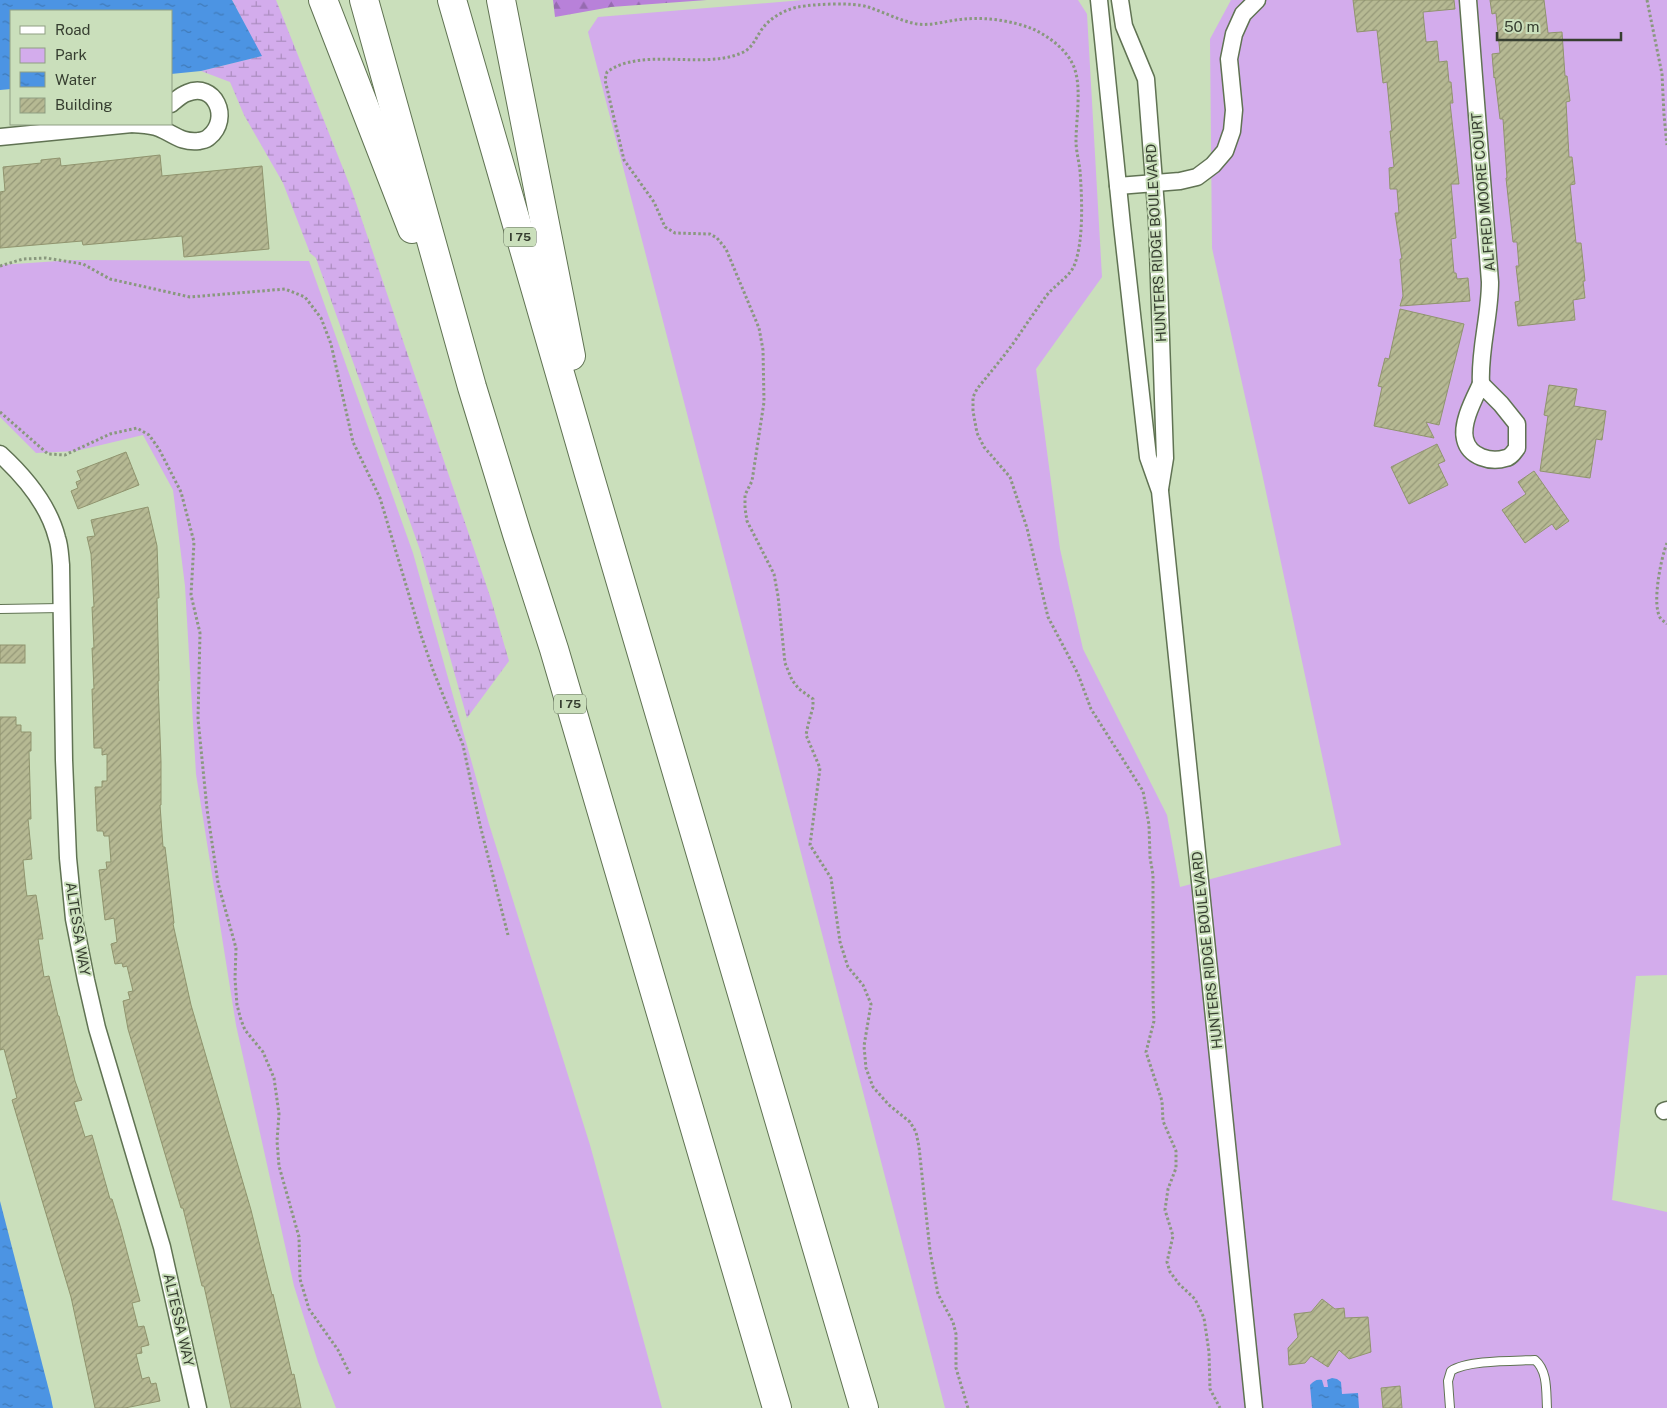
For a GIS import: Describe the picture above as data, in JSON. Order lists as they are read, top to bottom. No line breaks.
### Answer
{"streets":{"highway":["I 75"],"street":["ALFRED MOORE COURT","HUNTERS RIDGE BOULEVARD","ALTESSA WAY"]},"legend":["Road","Park","Water","Building"],"scale_bar":"50 m"}
